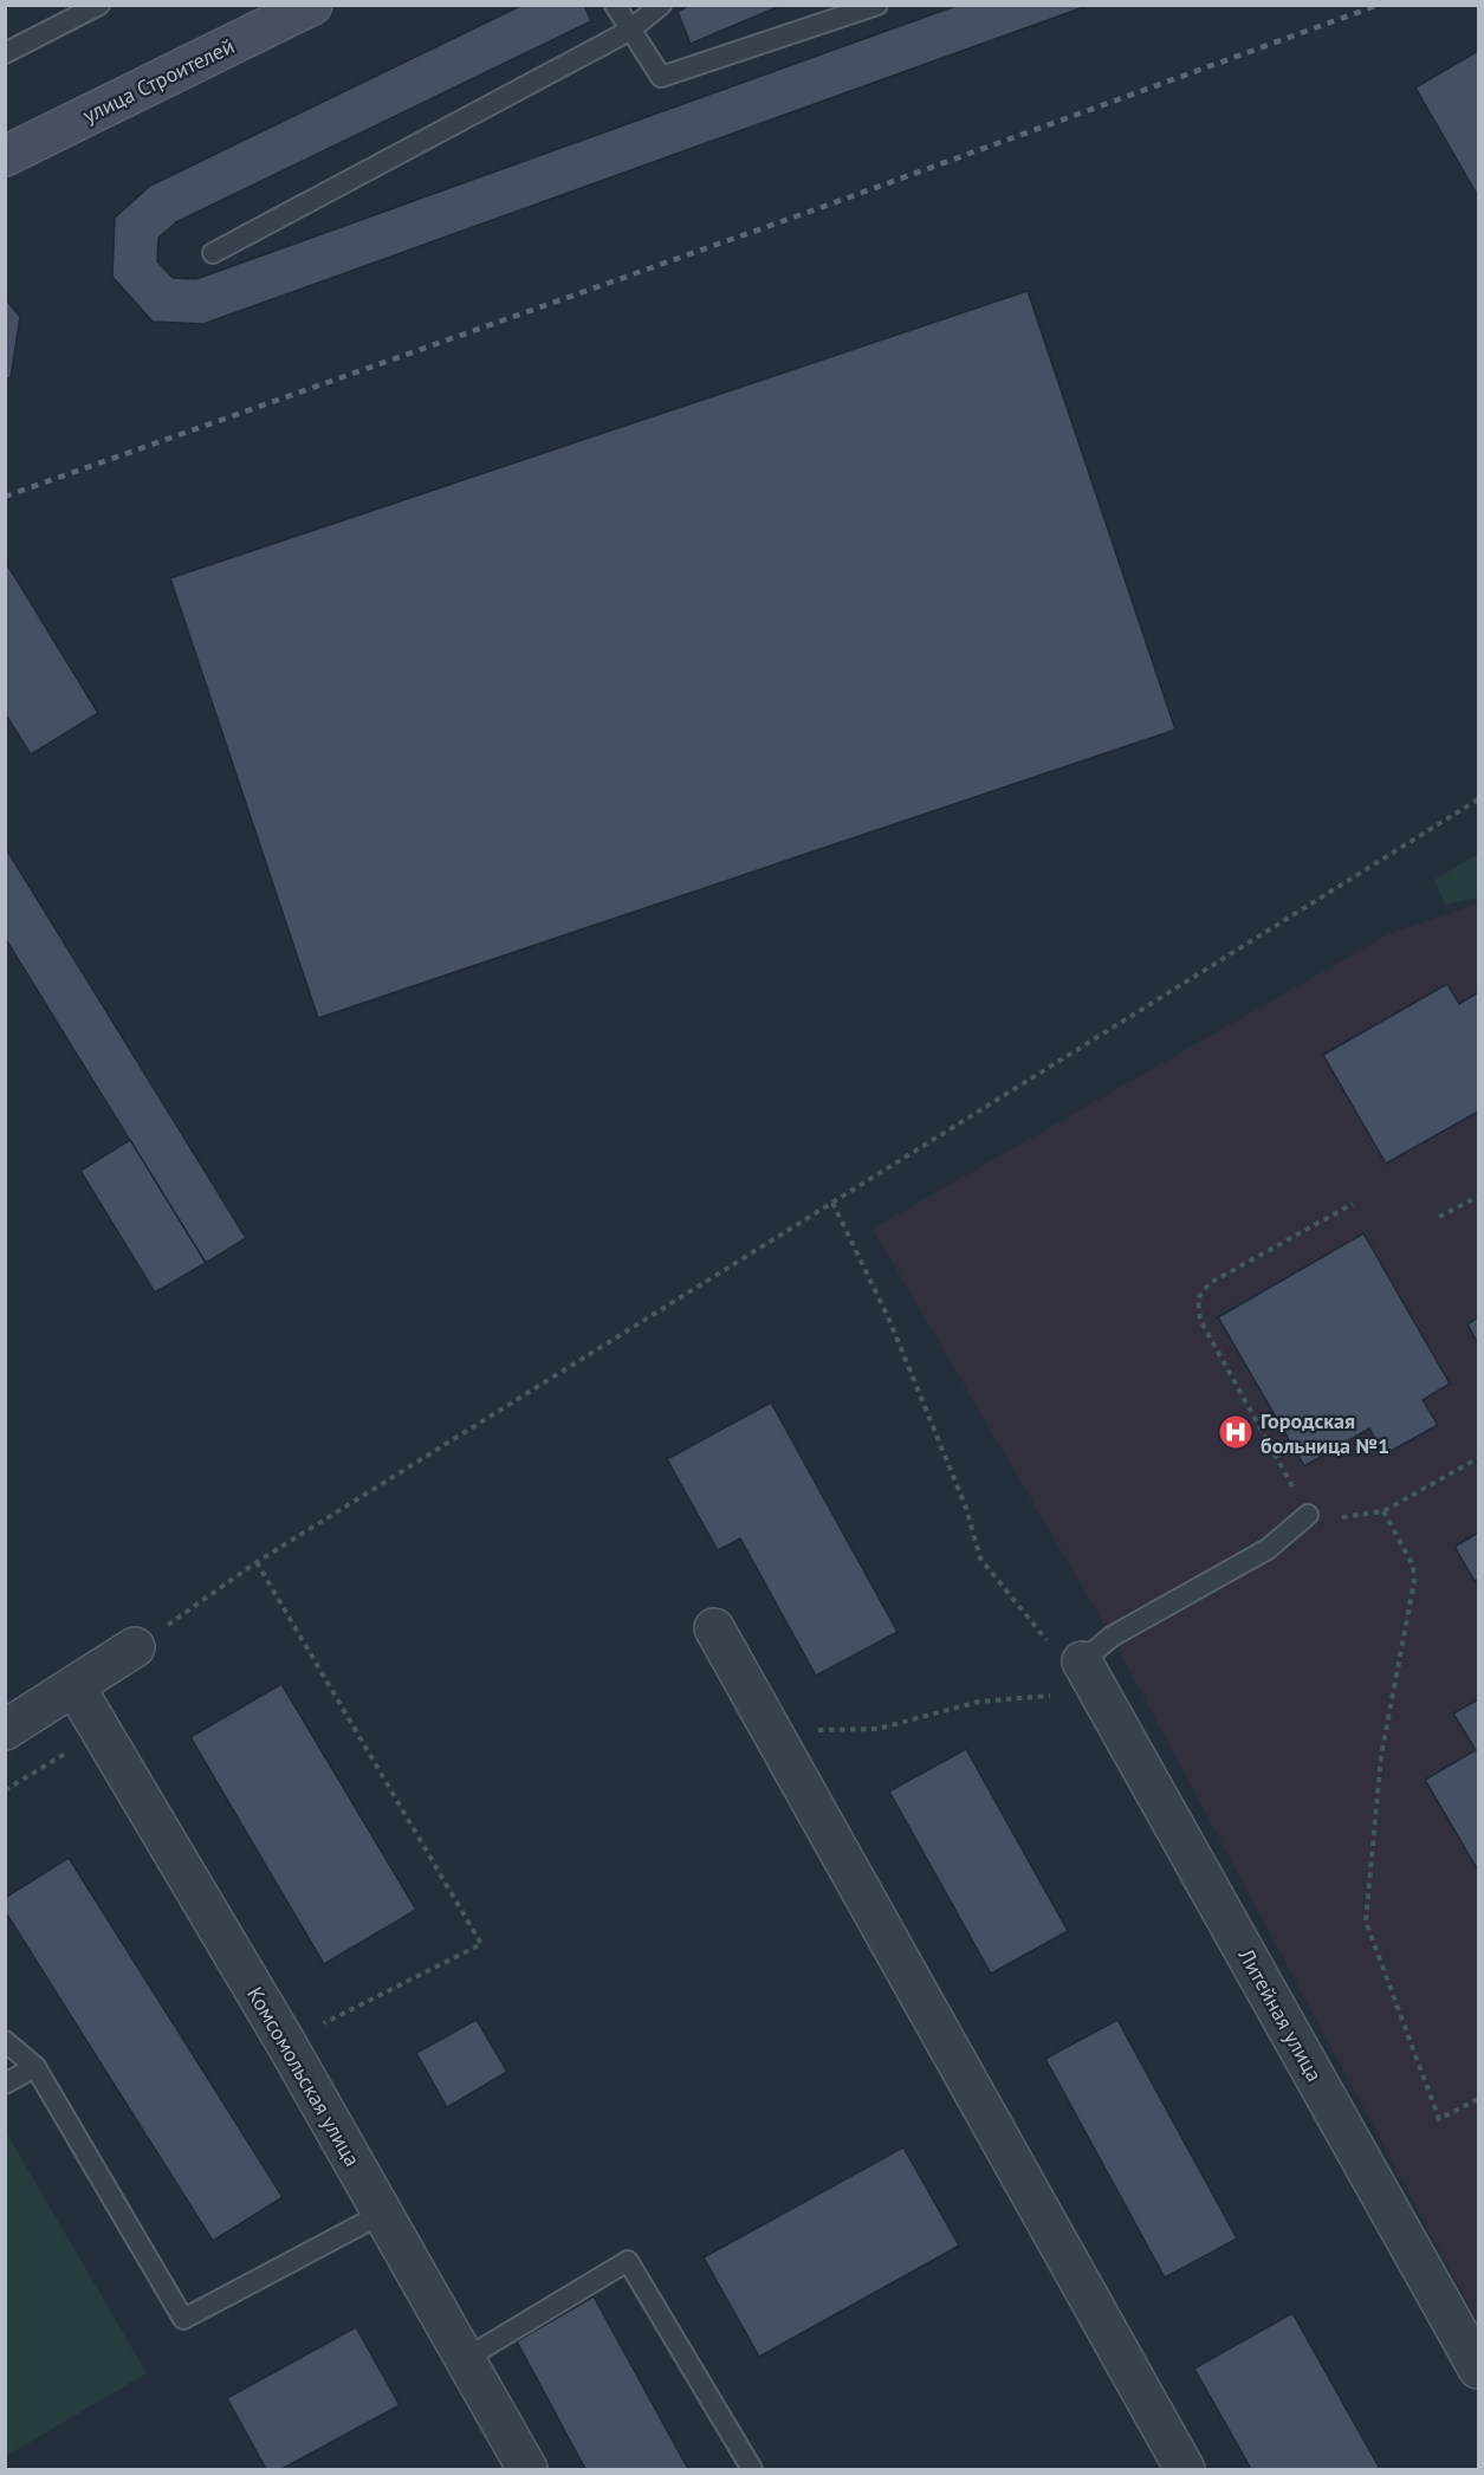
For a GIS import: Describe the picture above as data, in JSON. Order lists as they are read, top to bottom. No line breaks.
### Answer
{"streets":{"main road":["улица Строителей"],"street":["Литейная улица","Комсомольская улица"]},"places":{"hospital":["Городская больница №1"]}}
